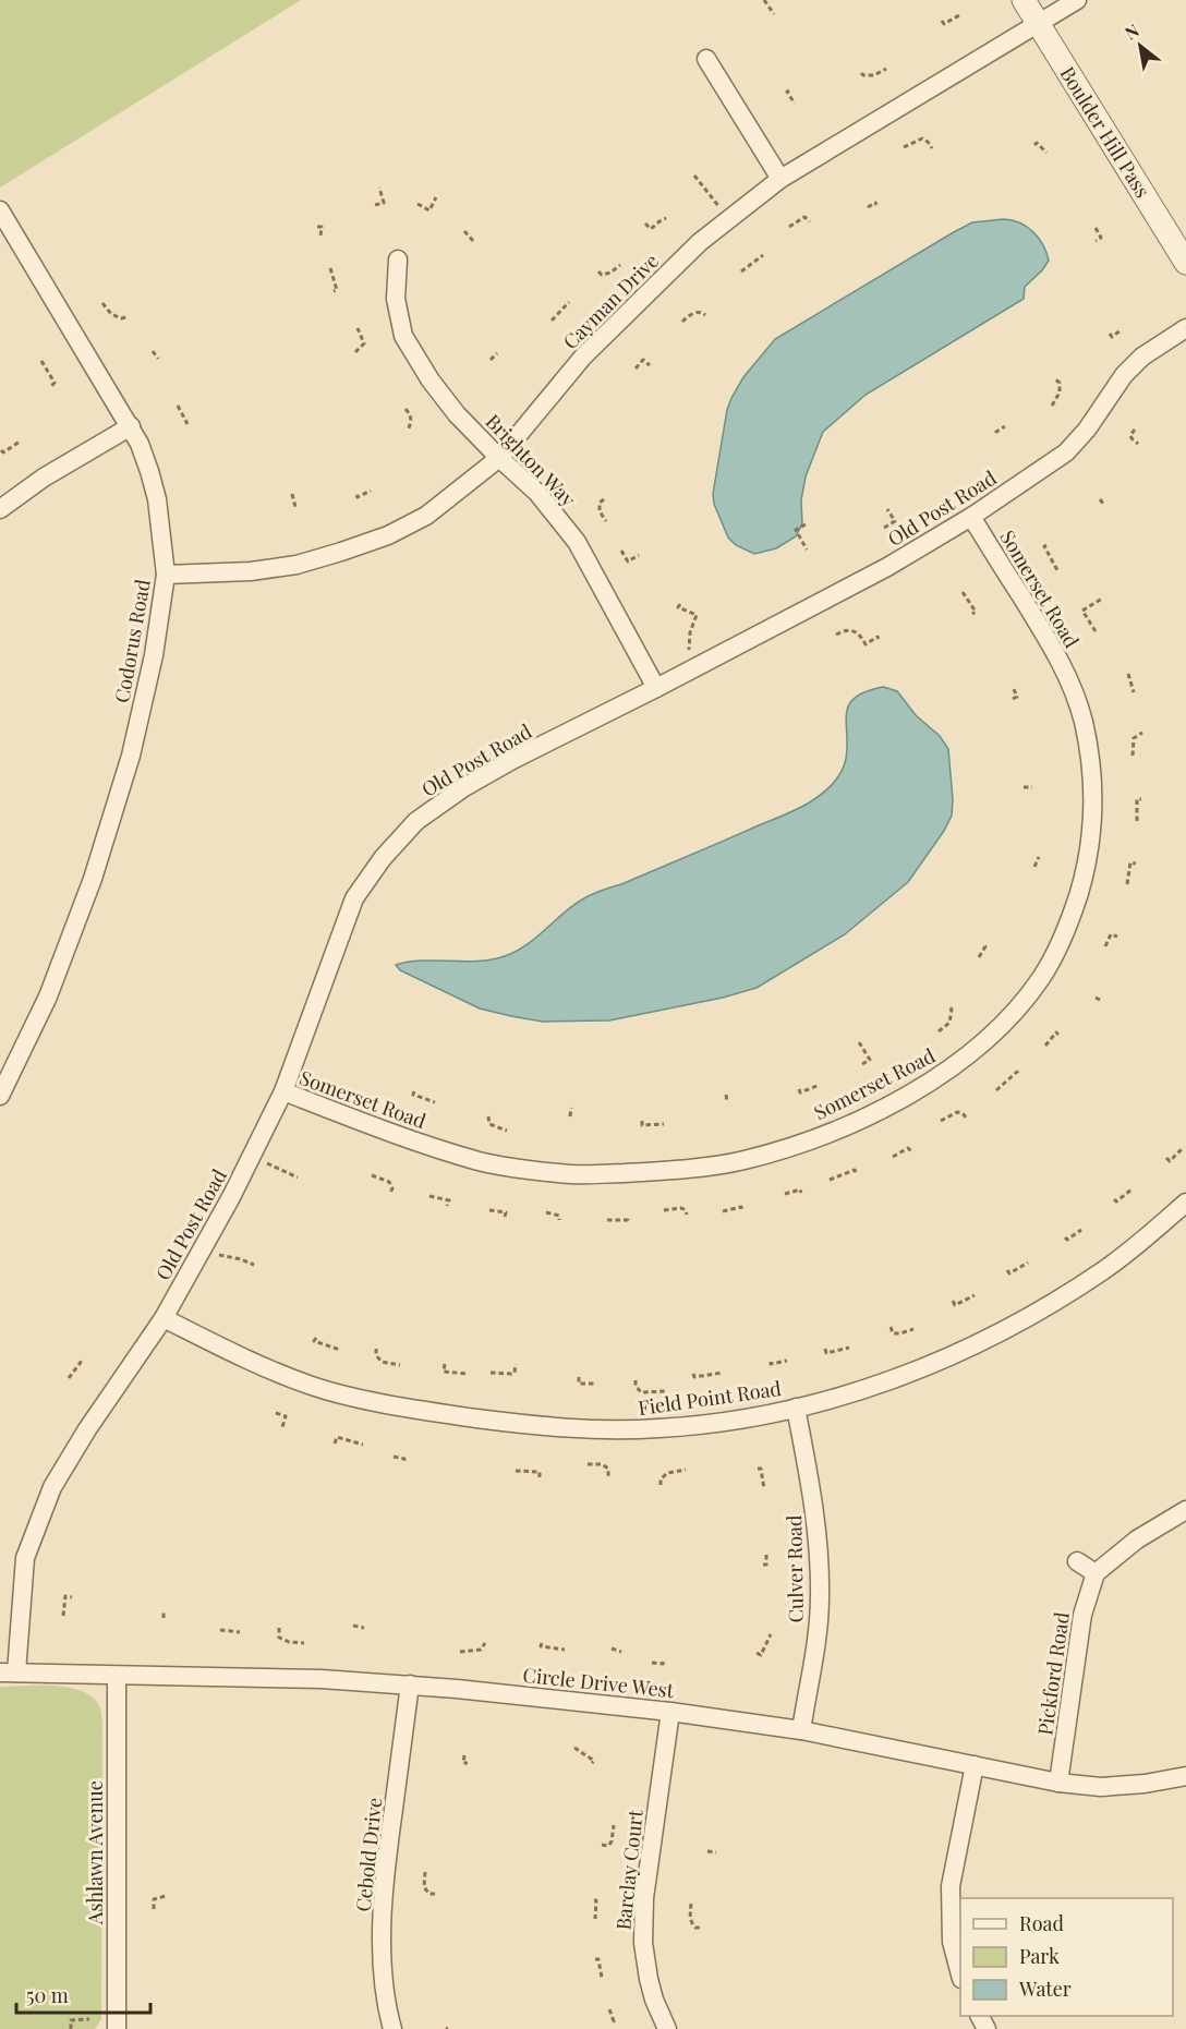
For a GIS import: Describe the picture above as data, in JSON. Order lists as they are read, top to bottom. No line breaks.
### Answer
{"streets":{"street":["Boulder Hill Pass","Cayman Drive","Brighton Way","Old Post Road","Somerset Road","Codorus Road","Field Point Road","Culver Road","Pickford Road","Circle Drive West","Ashlawn Avenue","Cebold Drive","Barclay Court"]},"crossings":[["Boulder Hill Pass","Cayman Drive"],["Cayman Drive","Brighton Way"],["Cayman Drive","Codorus Road"],["Brighton Way","Old Post Road"],["Old Post Road","Somerset Road"],["Old Post Road","Field Point Road"],["Old Post Road","Circle Drive West"],["Field Point Road","Culver Road"],["Culver Road","Circle Drive West"],["Pickford Road","Circle Drive West"],["Circle Drive West","Ashlawn Avenue"],["Circle Drive West","Cebold Drive"],["Circle Drive West","Barclay Court"]],"legend":["Road","Park","Water"],"scale_bar":"50 m","north":"top left"}
